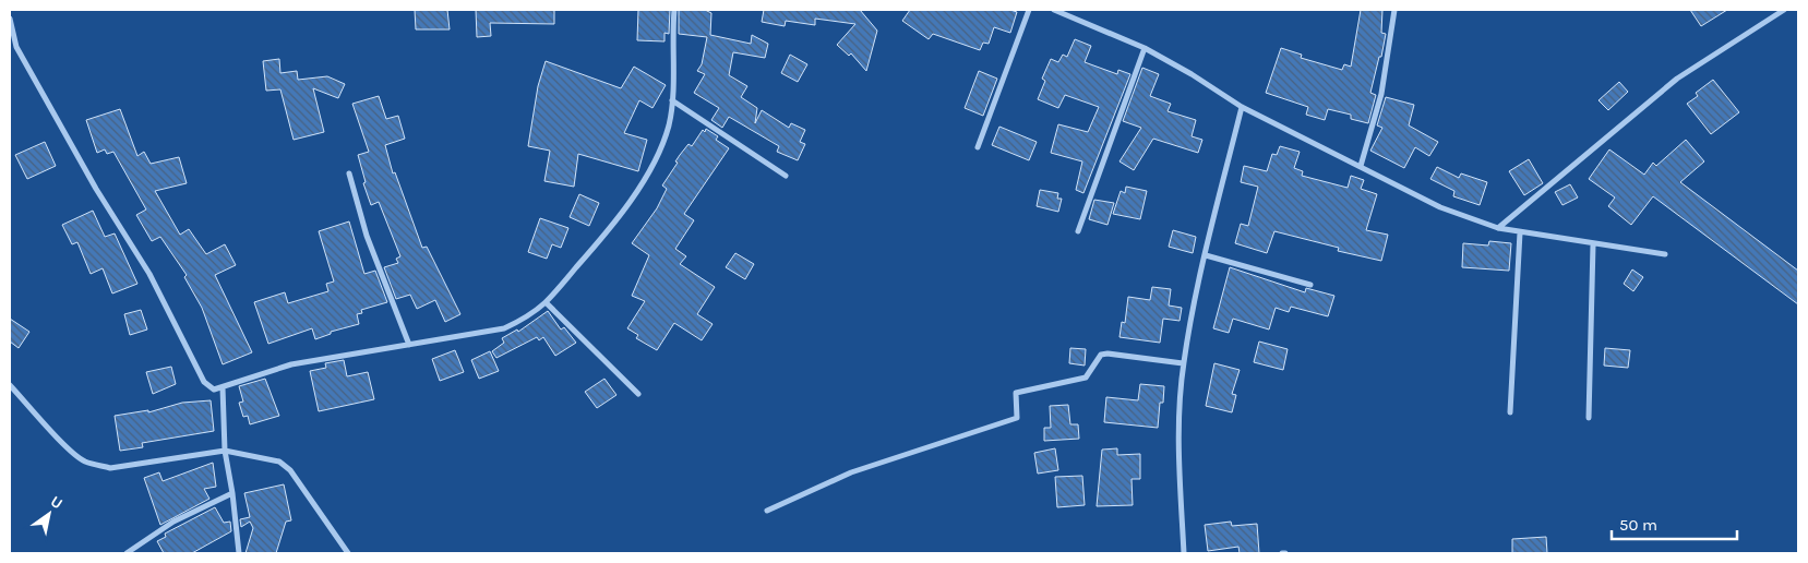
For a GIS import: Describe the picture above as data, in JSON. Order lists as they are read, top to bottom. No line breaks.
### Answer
{"scale_bar":"50 m","north":"top right"}
